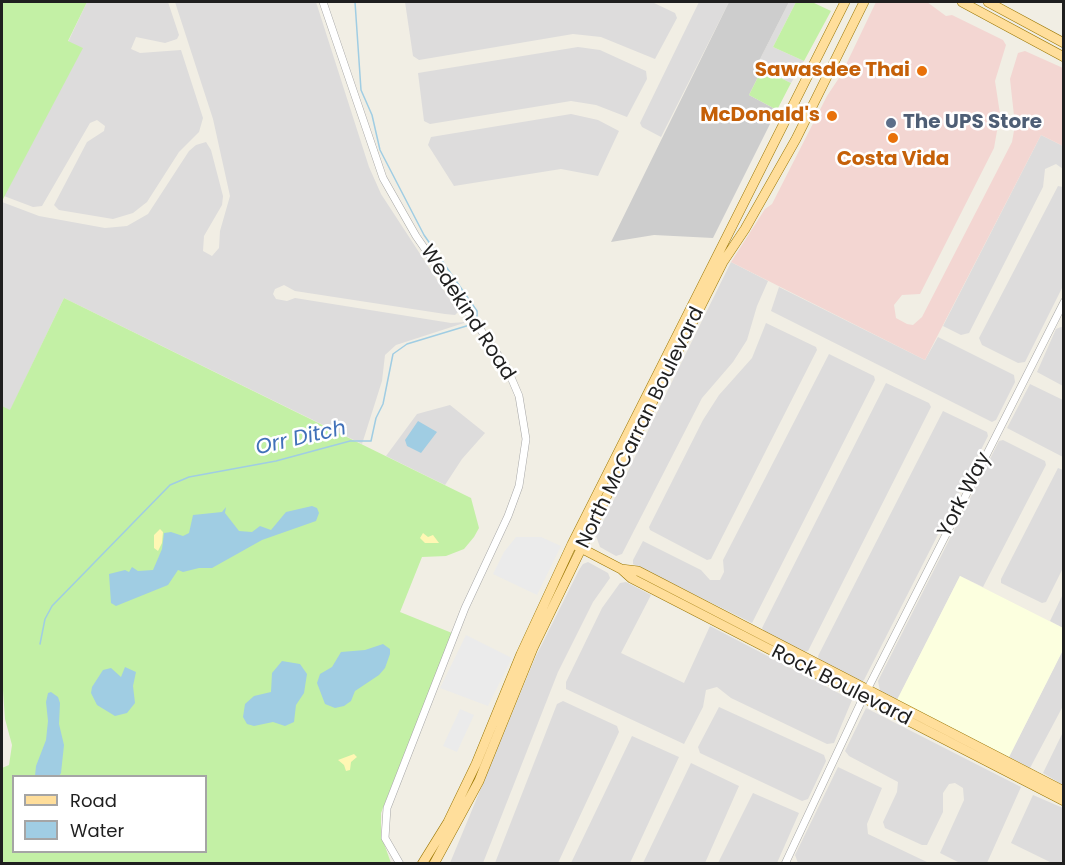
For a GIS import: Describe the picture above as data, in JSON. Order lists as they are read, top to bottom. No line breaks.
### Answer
{"streets":{"main road":["North McCarran Boulevard","Rock Boulevard"],"street":["Wedekind Road","York Way"]},"crossings":[["North McCarran Boulevard","Rock Boulevard"],["York Way","Rock Boulevard"]],"water":["Orr Ditch"],"places":["Sawasdee Thai","McDonald's","The UPS Store","Costa Vida"],"legend":["Road","Water"]}
